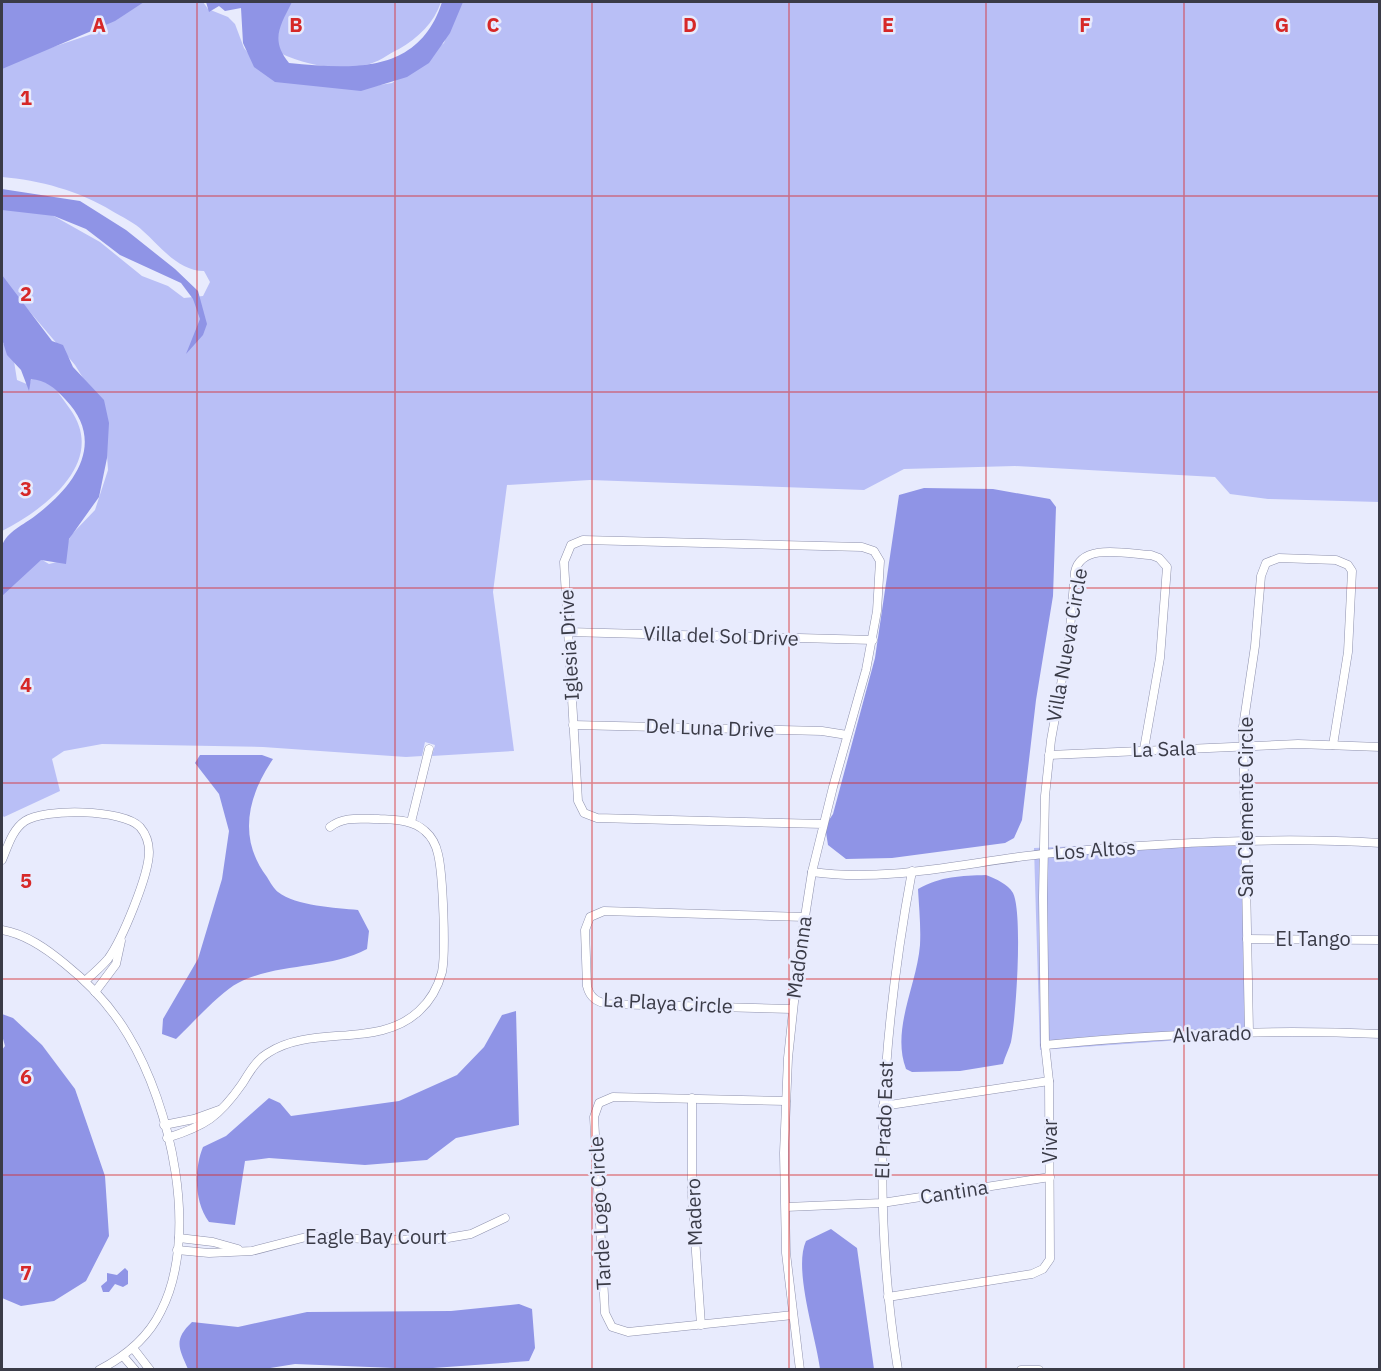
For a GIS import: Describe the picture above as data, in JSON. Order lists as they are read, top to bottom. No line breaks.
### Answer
{"streets":{"street":["Villa del Sol Drive","Iglesia Drive","Villa Nueva Circle","Del Luna Drive","La Sala","San Clemente Circle","Los Altos","El Tango","Madonna","La Playa Circle","Alvarado","El Prado East","Vivar","Cantina","Madero","Tarde Logo Circle","Eagle Bay Court"]},"crossings":[["Villa del Sol Drive","Iglesia Drive"],["Villa del Sol Drive","Madonna"],["Iglesia Drive","Del Luna Drive"],["Iglesia Drive","Madonna"],["Villa Nueva Circle","La Sala"],["Del Luna Drive","Madonna"],["La Sala","San Clemente Circle"],["San Clemente Circle","Los Altos"],["San Clemente Circle","El Tango"],["San Clemente Circle","Alvarado"],["Los Altos","Madonna"],["Los Altos","El Prado East"],["Los Altos","Vivar"],["Madonna","La Playa Circle"],["Madonna","Cantina"],["Madonna","Tarde Logo Circle"],["Alvarado","Vivar"],["El Prado East","Vivar"],["El Prado East","Cantina"],["Vivar","Cantina"],["Madero","Tarde Logo Circle"]],"grid":{"columns":["A","B","C","D","E","F","G"],"rows":["1","2","3","4","5","6","7"]}}
